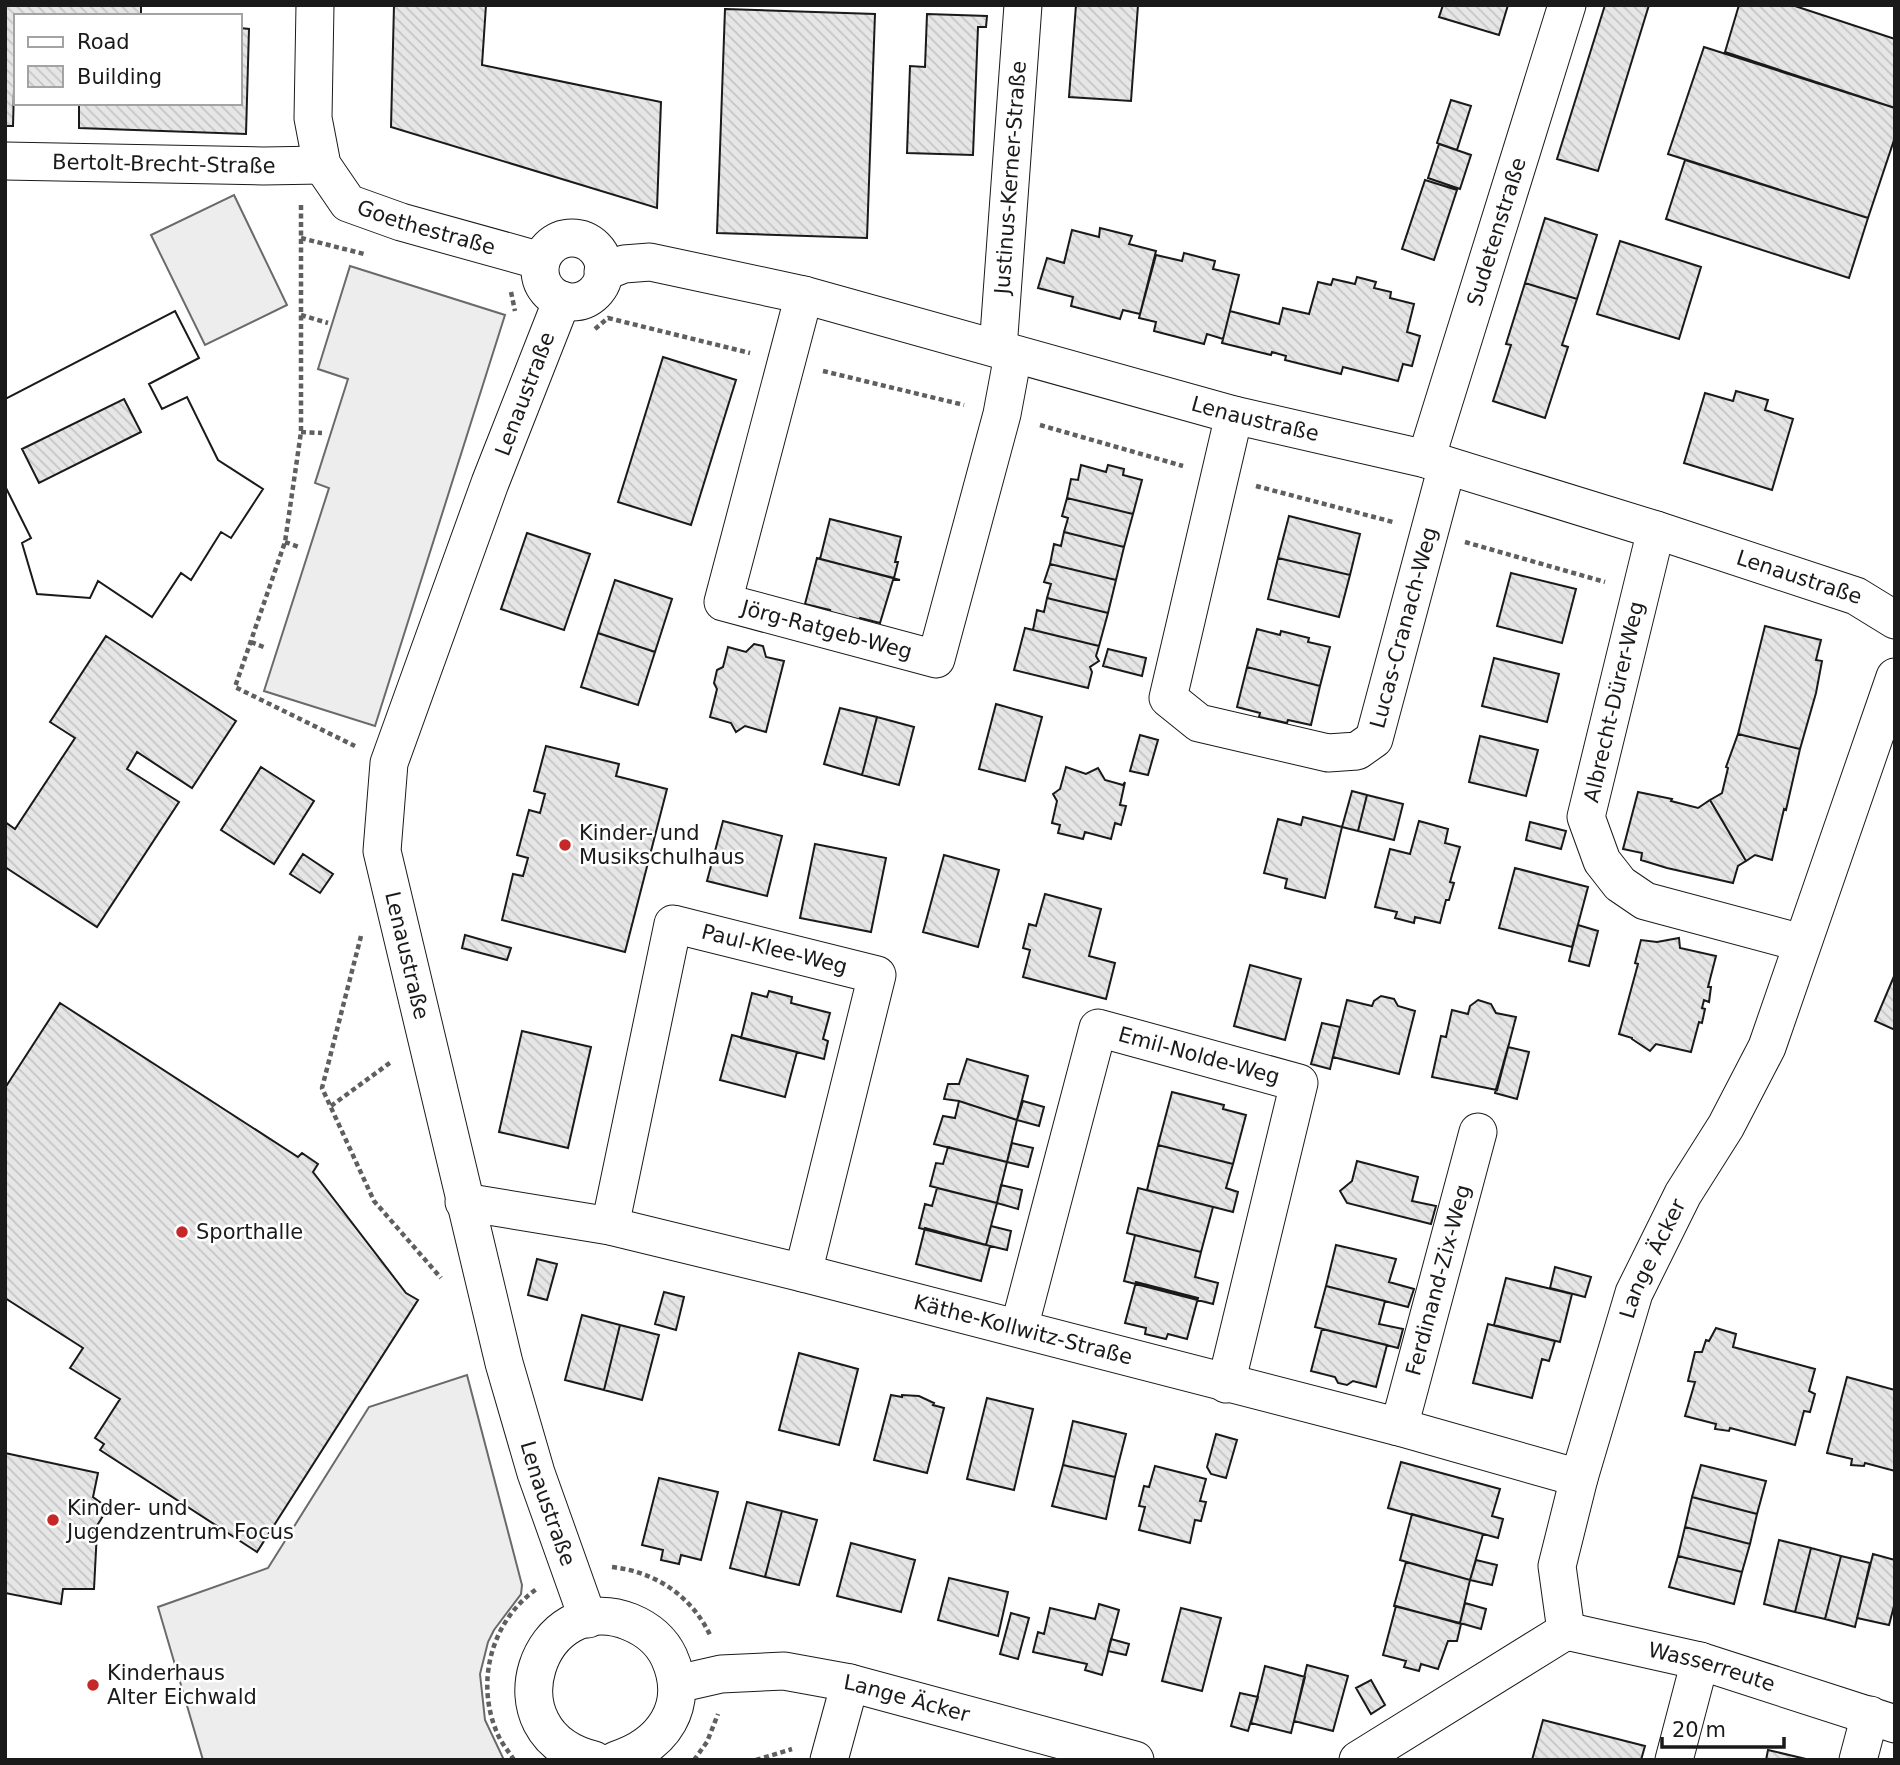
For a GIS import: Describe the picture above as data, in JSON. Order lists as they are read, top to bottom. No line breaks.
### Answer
{"streets":{"street":["Bertolt-Brecht-Straße","Justinus-Kerner-Straße","Goethestraße","Sudetenstraße","Lenaustraße","Lucas-Cranach-Weg","Jörg-Ratgeb-Weg","Albrecht-Dürer-Weg","Paul-Klee-Weg","Emil-Nolde-Weg","Lange Äcker","Ferdinand-Zix-Weg","Käthe-Kollwitz-Straße","Wasserreute"]},"crossings":[["Bertolt-Brecht-Straße","Goethestraße"],["Justinus-Kerner-Straße","Lenaustraße"],["Justinus-Kerner-Straße","Jörg-Ratgeb-Weg"],["Goethestraße","Lenaustraße"],["Sudetenstraße","Lenaustraße"],["Sudetenstraße","Lucas-Cranach-Weg"],["Lenaustraße","Lucas-Cranach-Weg"],["Lenaustraße","Jörg-Ratgeb-Weg"],["Lenaustraße","Albrecht-Dürer-Weg"],["Lenaustraße","Käthe-Kollwitz-Straße"],["Albrecht-Dürer-Weg","Lange Äcker"],["Paul-Klee-Weg","Käthe-Kollwitz-Straße"],["Emil-Nolde-Weg","Käthe-Kollwitz-Straße"],["Lange Äcker","Käthe-Kollwitz-Straße"],["Lange Äcker","Wasserreute"],["Ferdinand-Zix-Weg","Käthe-Kollwitz-Straße"]],"places":["Kinder- und Musikschulhaus","Sporthalle","Kinder- und Jugendzentrum Focus","Kinderhaus Alter Eichwald"],"legend":["Road","Building"],"scale_bar":"20 m"}
